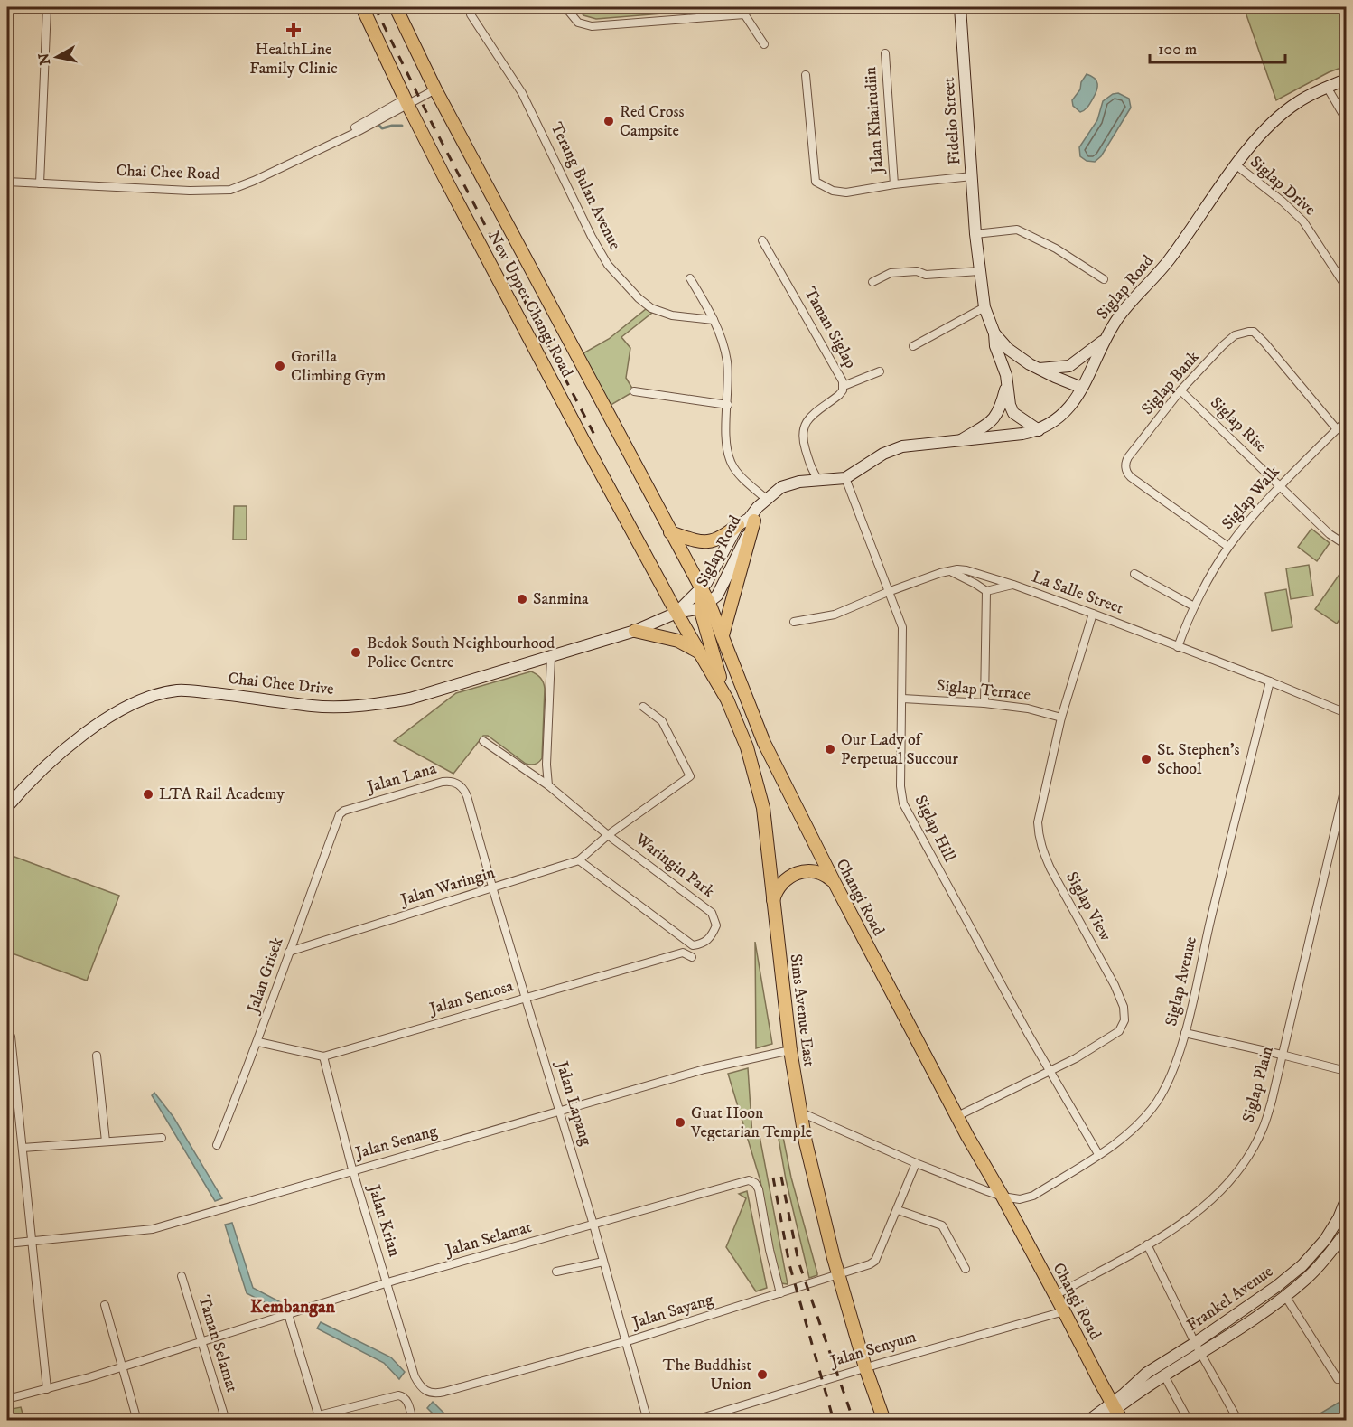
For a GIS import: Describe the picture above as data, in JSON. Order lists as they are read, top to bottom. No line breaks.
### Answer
{"streets":{"main road":["New Upper Changi Road","Changi Road","Sims Avenue East"],"street":["Jalan Khairudiin","Fidelio Street","Chai Chee Road","Terang Bulan Avenue","Siglap Drive","Siglap Road","Taman Siglap","Siglap Bank","Siglap Rise","Siglap Walk","La Salle Street","Chai Chee Drive","Siglap Terrace","Jalan Lana","Siglap Hill","Waringin Park","Jalan Waringin","Siglap View","Jalan Grisek","Siglap Avenue","Jalan Sentosa","Siglap Plain","Jalan Lapang","Jalan Senang","Jalan Krian","Jalan Selamat","Frankel Avenue","Jalan Sayang","Taman Selamat","Jalan Senyum"]},"crossings":[["Fidelio Street","Siglap Road"],["Chai Chee Road","New Upper Changi Road"],["Siglap Drive","Siglap Road"],["Siglap Road","New Upper Changi Road"],["Siglap Road","Taman Siglap"],["Siglap Road","Chai Chee Drive"],["Siglap Road","Siglap Hill"],["Siglap Road","Changi Road"],["Siglap Road","Sims Avenue East"],["New Upper Changi Road","Chai Chee Drive"],["New Upper Changi Road","Sims Avenue East"],["Siglap Bank","Siglap Rise"],["Siglap Bank","Siglap Walk"],["Siglap Rise","Siglap Walk"],["Siglap Walk","La Salle Street"],["La Salle Street","Siglap Hill"],["La Salle Street","Siglap View"],["La Salle Street","Siglap Avenue"],["Chai Chee Drive","Sims Avenue East"],["Siglap Terrace","Siglap Hill"],["Siglap Terrace","Siglap View"],["Jalan Lana","Jalan Grisek"],["Jalan Lana","Jalan Lapang"],["Siglap Hill","Siglap View"],["Siglap Hill","Siglap Avenue"],["Waringin Park","Jalan Waringin"],["Jalan Waringin","Jalan Grisek"],["Jalan Waringin","Jalan Lapang"],["Changi Road","Siglap View"],["Changi Road","Siglap Avenue"],["Changi Road","Siglap Plain"],["Changi Road","Frankel Avenue"],["Changi Road","Jalan Senyum"],["Jalan Grisek","Jalan Sentosa"],["Jalan Sentosa","Jalan Lapang"],["Jalan Sentosa","Jalan Krian"],["Sims Avenue East","Jalan Senang"],["Sims Avenue East","Jalan Sayang"],["Sims Avenue East","Jalan Senyum"],["Jalan Lapang","Jalan Senang"],["Jalan Lapang","Jalan Selamat"],["Jalan Lapang","Jalan Sayang"],["Jalan Senang","Jalan Krian"],["Jalan Krian","Jalan Selamat"],["Jalan Krian","Jalan Sayang"],["Jalan Selamat","Jalan Sayang"],["Jalan Selamat","Taman Selamat"]],"districts":["Kembangan"],"places":{"health":["HealthLine Family Clinic"],"other":["Red Cross Campsite","Gorilla Climbing Gym","Sanmina","Bedok South Neighbourhood Police Centre","Our Lady of Perpetual Succour","St. Stephen's School","LTA Rail Academy","Guat Hoon Vegetarian Temple","The Buddhist Union"]},"scale_bar":"100 m","north":"left"}
